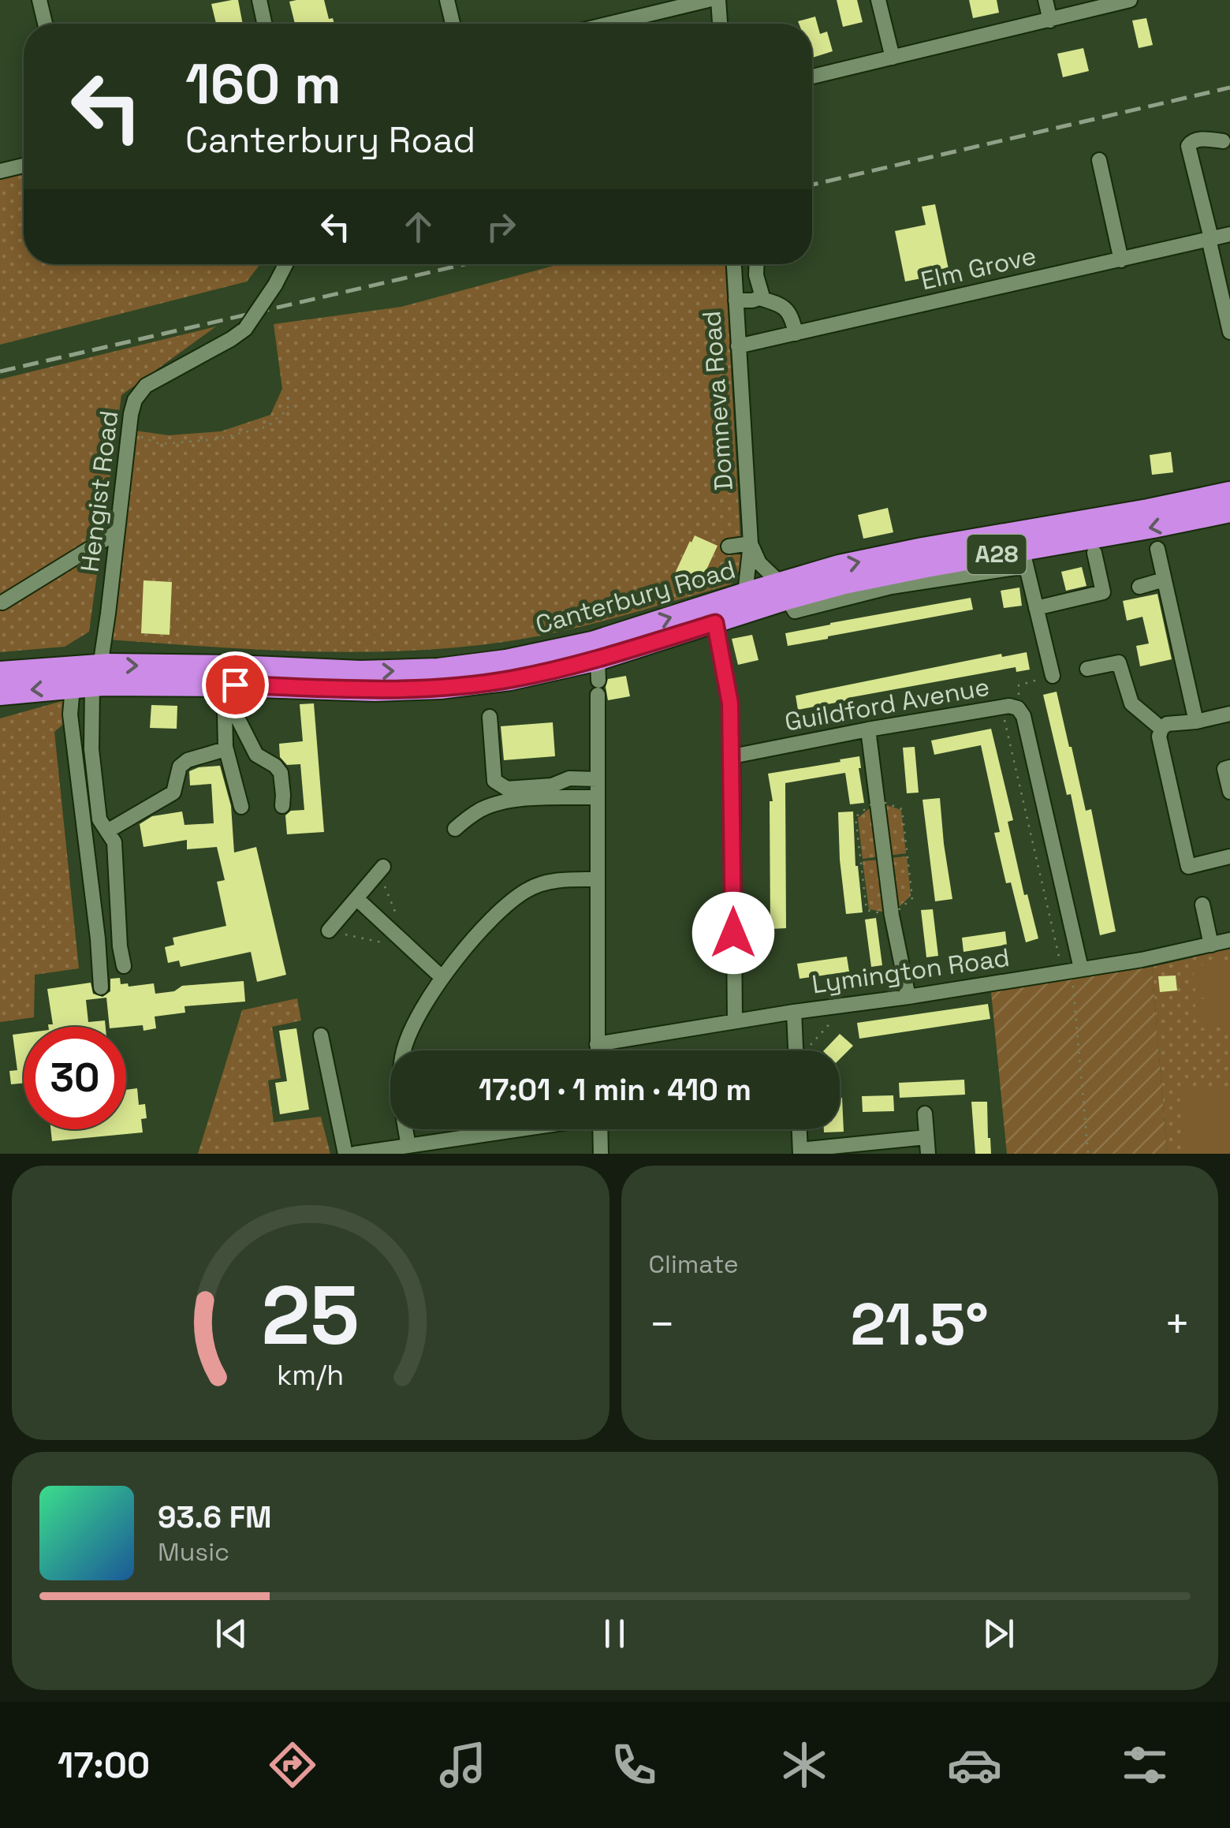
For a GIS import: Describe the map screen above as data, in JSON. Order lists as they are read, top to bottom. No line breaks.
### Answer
{"streets":{"highway":["A28","Canterbury Road"],"street":["Elm Grove","Domneva Road","Hengist Road","Guildford Avenue","Lymington Road"]},"crossings":[["Elm Grove","Domneva Road"],["Domneva Road","Canterbury Road"],["Hengist Road","Canterbury Road"],["Guildford Avenue","Lymington Road"]],"page":{"turn":["160 m","Canterbury Road"],"limit":"30","trip":"17:01 · 1 min · 410 m","tile":"Climate","heat":["−","21.5°","+"],"song":["93.6 FM","Music"],"tabs":"17:00","gauge":["25","km/h"]}}
